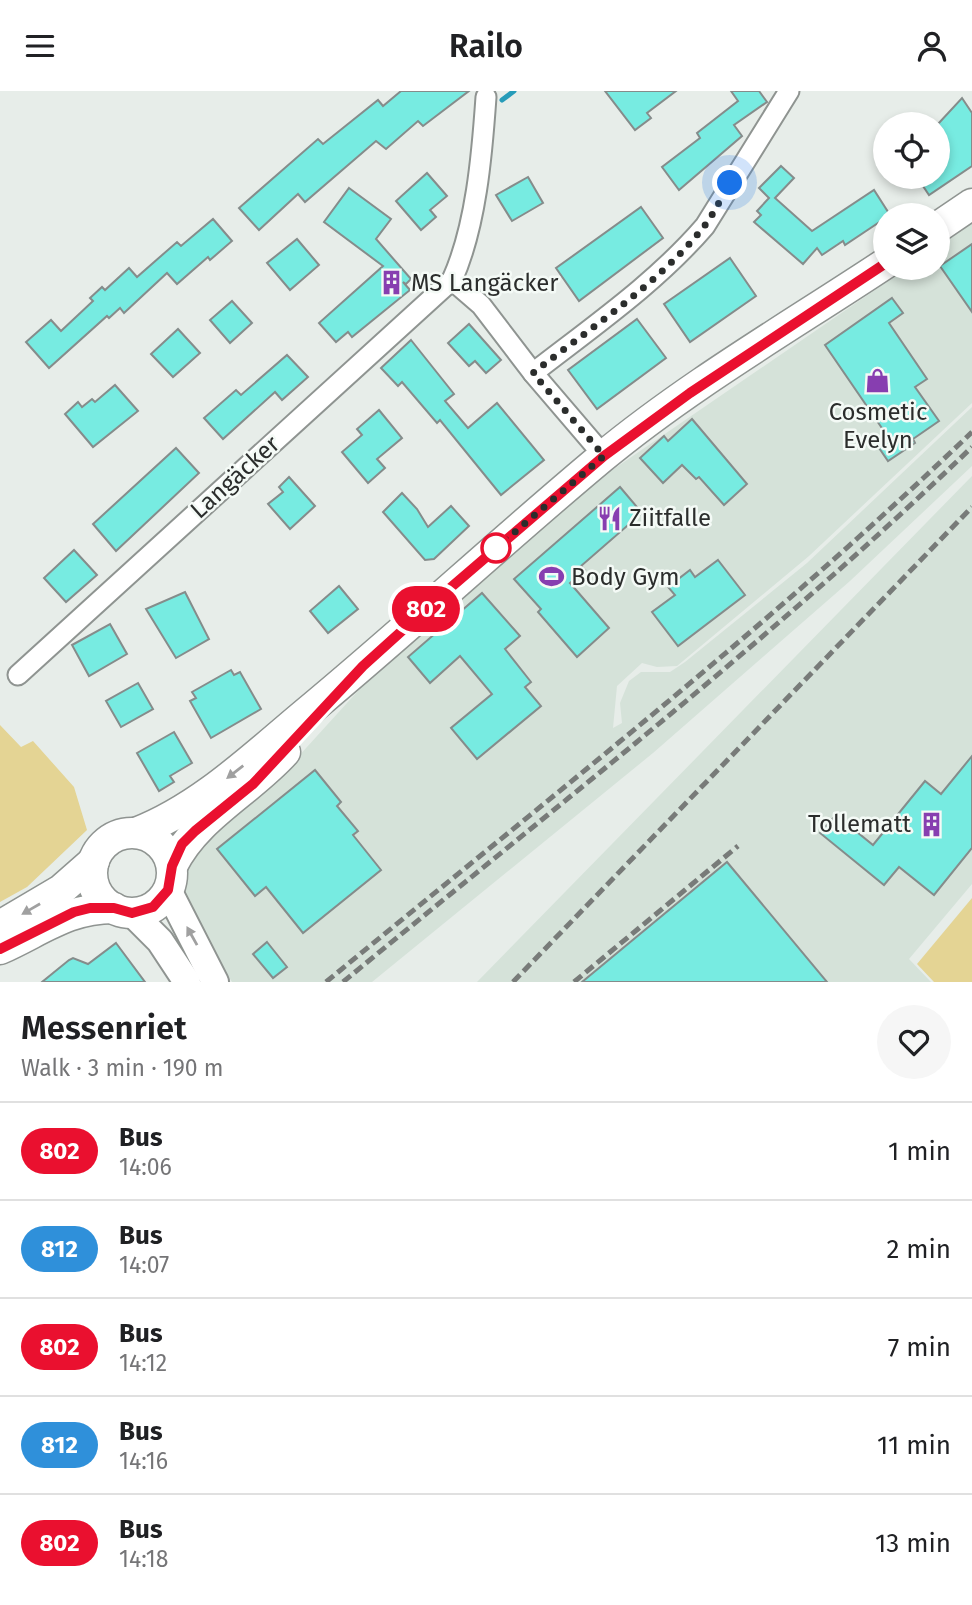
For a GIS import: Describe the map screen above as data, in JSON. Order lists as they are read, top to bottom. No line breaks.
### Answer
{"streets":{"street":["Langäcker"]},"places":{"building":["MS Langäcker","Tollematt"],"shop":["Cosmetic Evelyn"],"restaurant":["Ziitfalle"],"sports":["Body Gym"]},"lines":["bus line 802"],"page":{"header":"Railo","on_map":"802","heading":["Messenriet","Walk · 3 min · 190 m"],"list":[{"mark":"802","name":"Bus","note":"14:06","value":"1 min"},{"mark":"812","name":"Bus","note":"14:07","value":"2 min"},{"mark":"802","name":"Bus","note":"14:12","value":"7 min"},{"mark":"812","name":"Bus","note":"14:16","value":"11 min"},{"mark":"802","name":"Bus","note":"14:18","value":"13 min"}]}}
